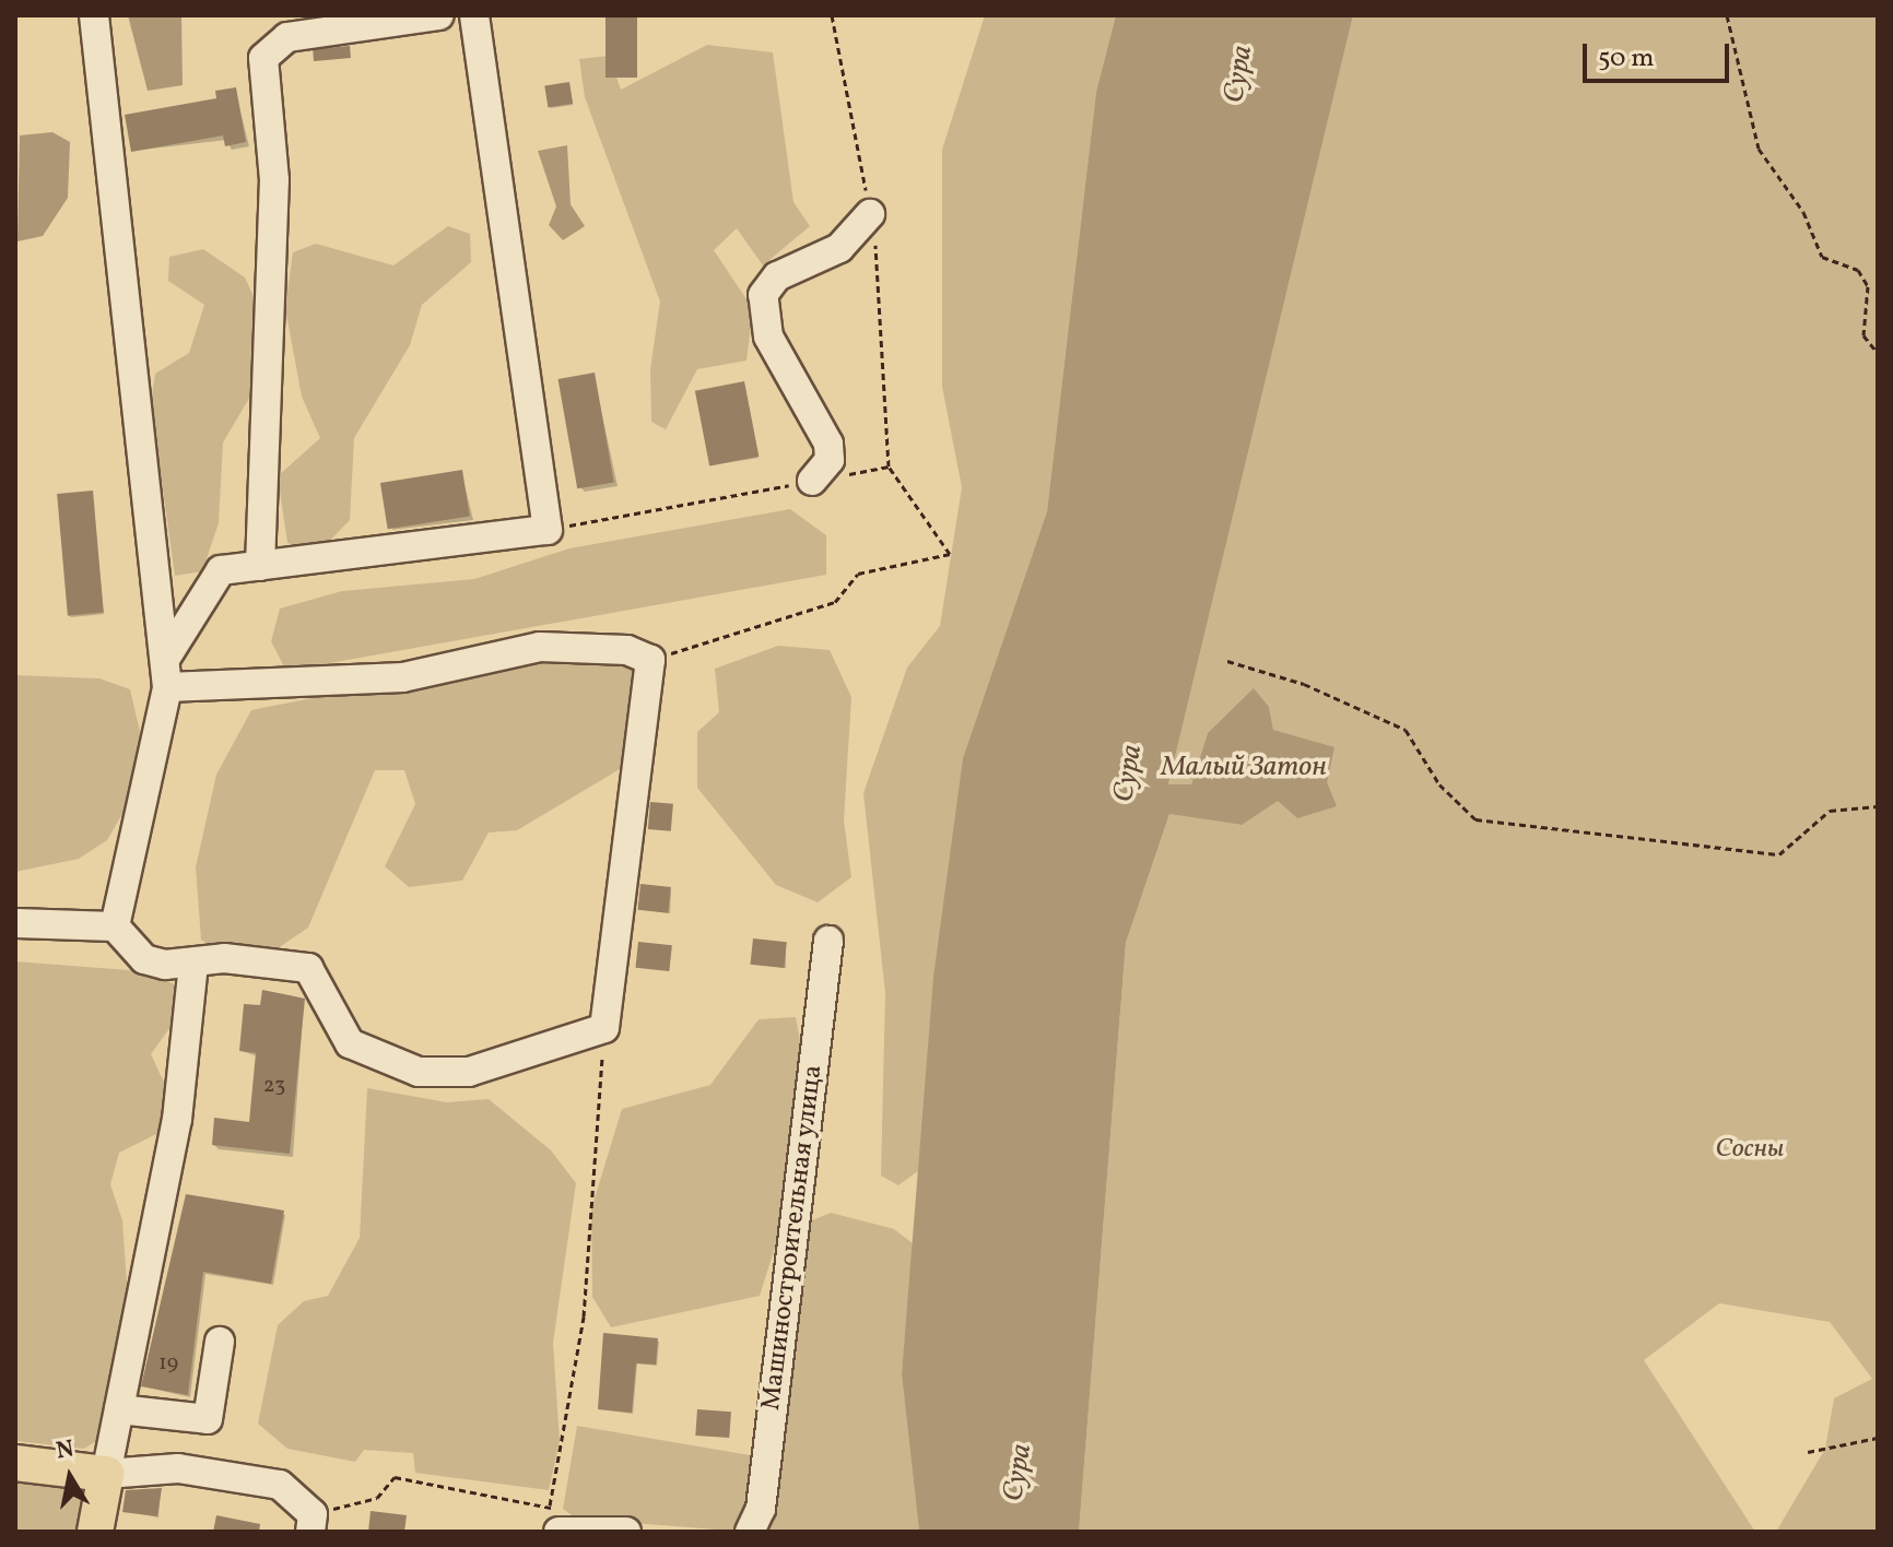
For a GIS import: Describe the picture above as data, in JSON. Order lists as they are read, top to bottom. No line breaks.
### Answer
{"streets":{"street":["Машиностроительная улица"]},"water":["Сура","Малый Затон"],"parks":["Сосны"],"house_numbers":["23","19"],"scale_bar":"50 m","north":"top"}
